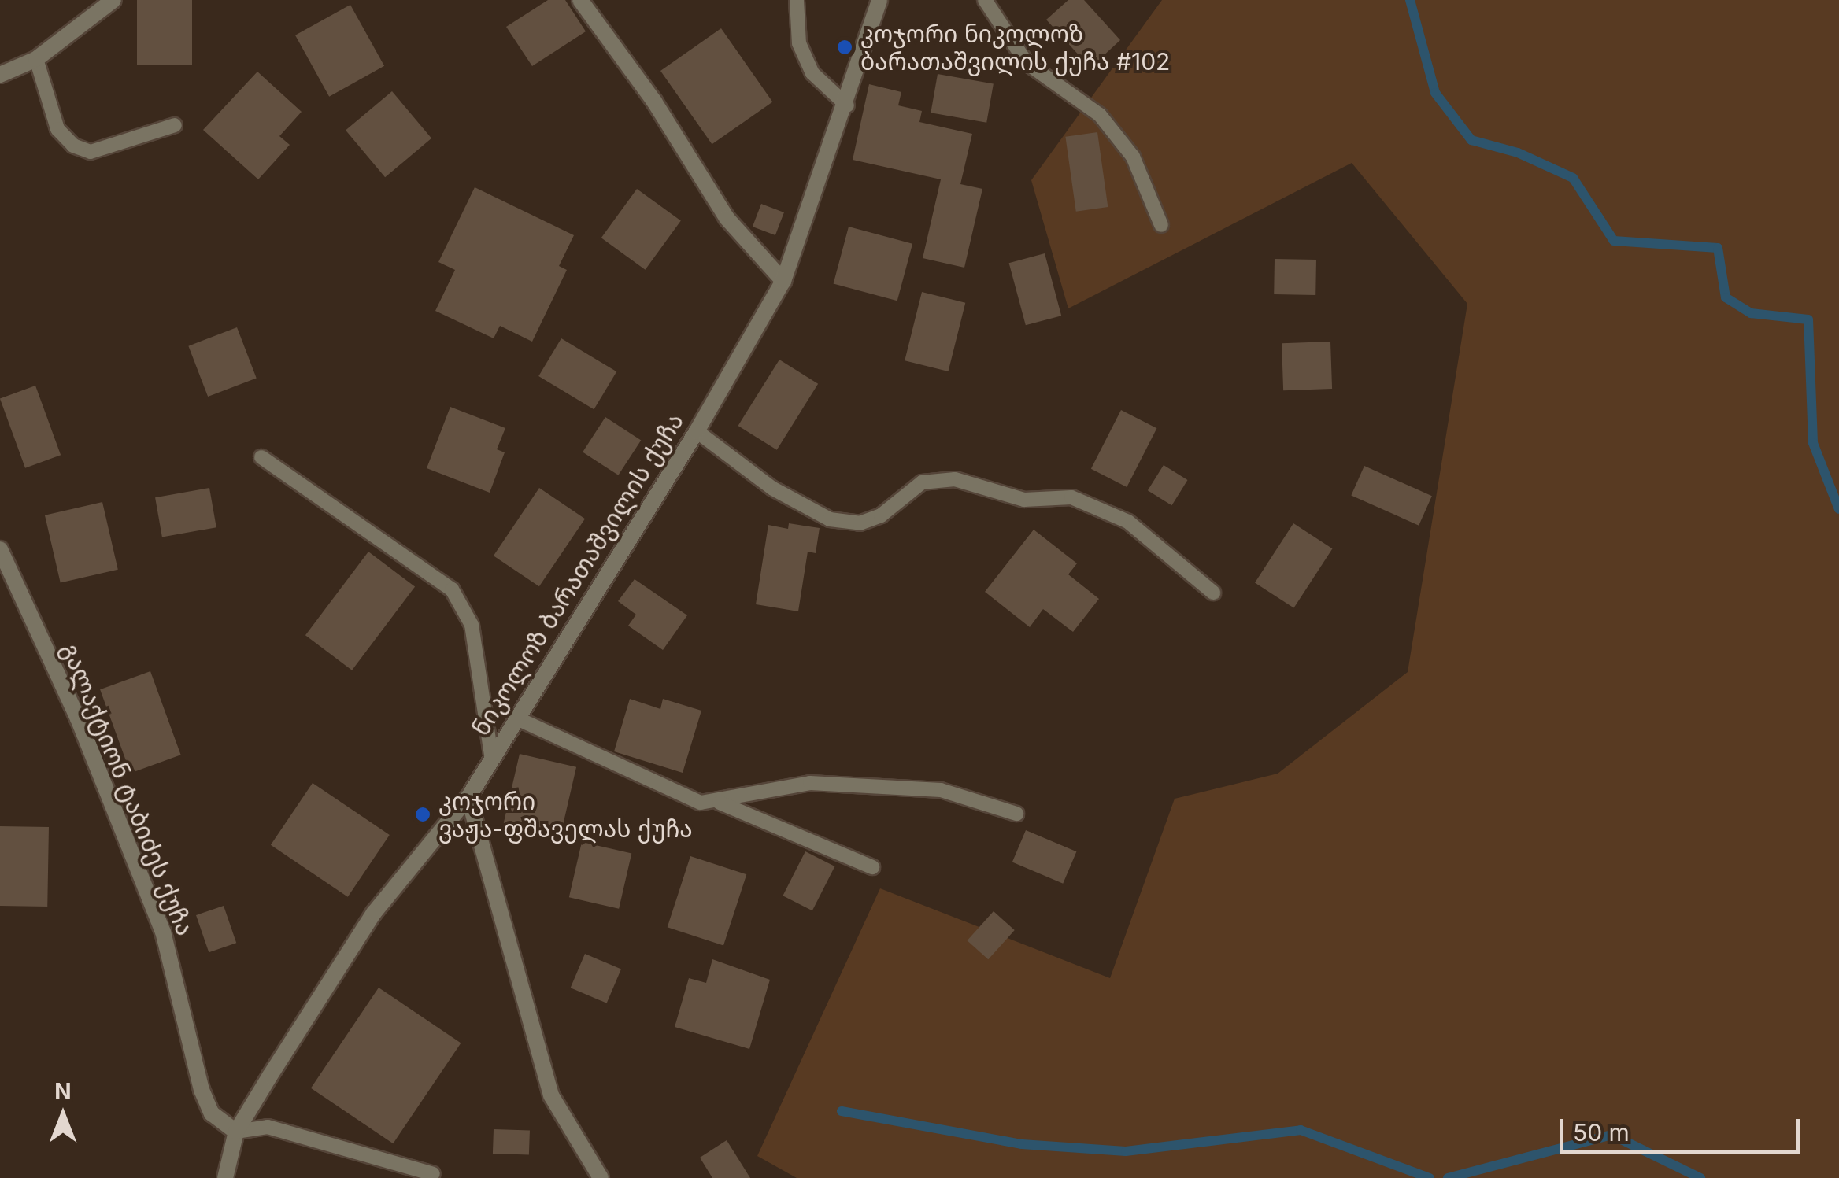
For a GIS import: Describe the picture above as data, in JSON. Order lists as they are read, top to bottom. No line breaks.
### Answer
{"streets":{"street":["ნიკოლოზ ბარათაშვილის ქუჩა","გალაქტიონ ტაბიძეს ქუჩა"]},"crossings":[["ნიკოლოზ ბარათაშვილის ქუჩა","გალაქტიონ ტაბიძეს ქუჩა"]],"places":["კოჯორი ნიკოლოზ ბარათაშვილის ქუჩა #102","კოჯორი ვაჟა-ფშაველას ქუჩა"],"scale_bar":"50 m","north":"top"}
